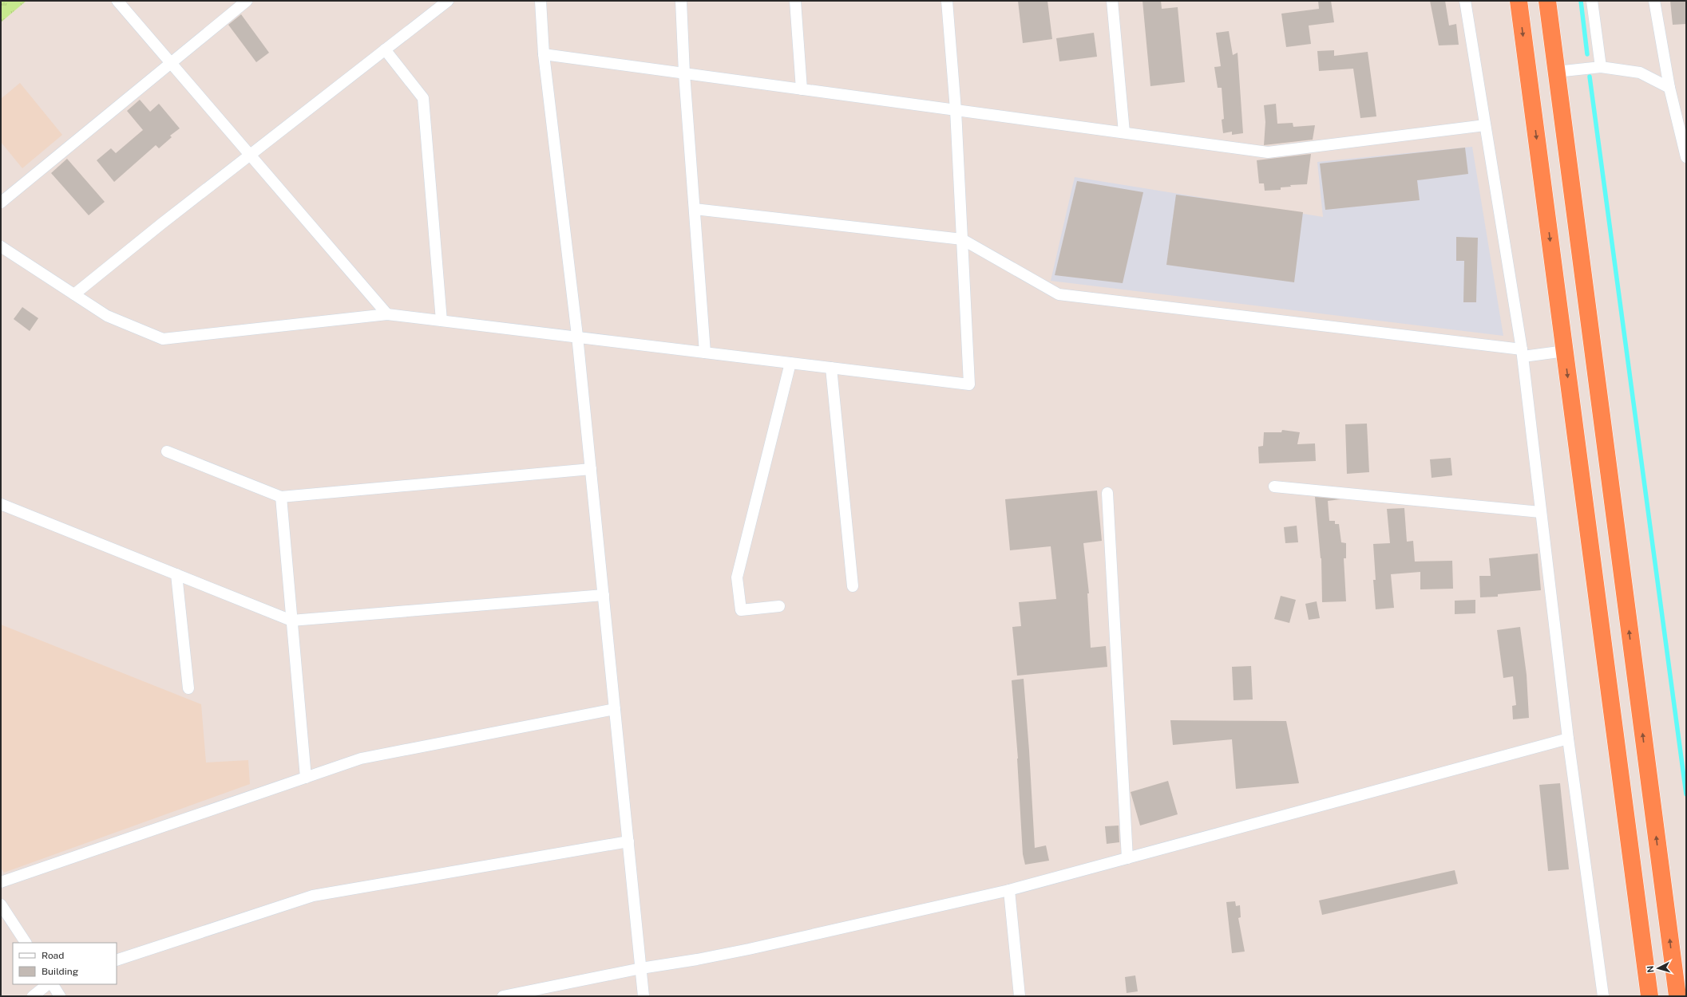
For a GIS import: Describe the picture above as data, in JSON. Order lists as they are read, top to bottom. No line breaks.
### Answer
{"legend":["Road","Building"],"north":"left"}
